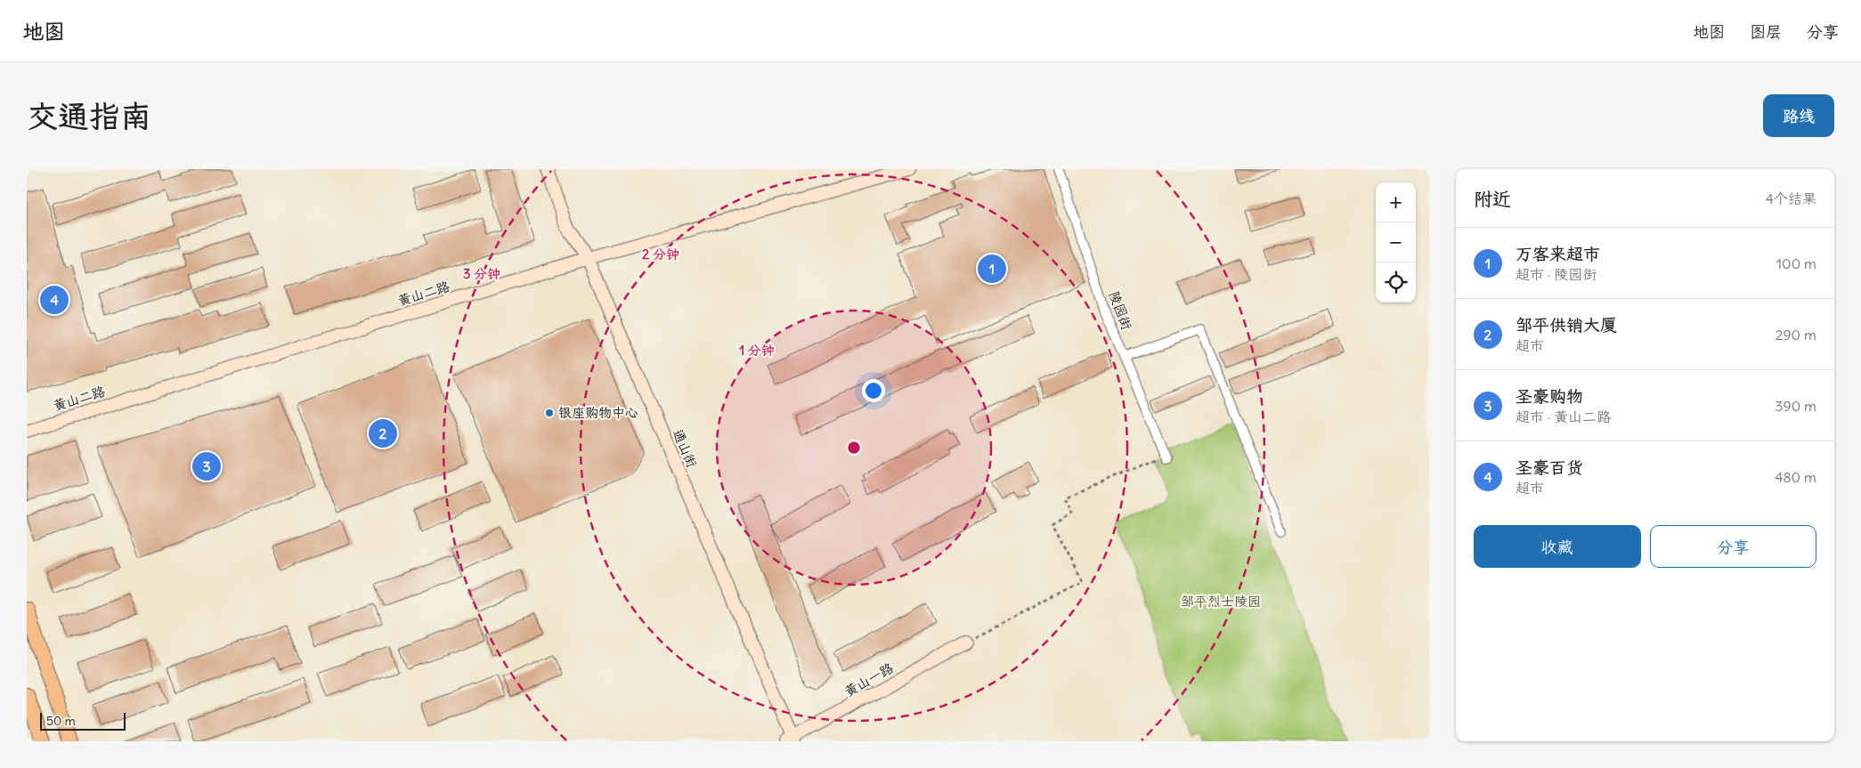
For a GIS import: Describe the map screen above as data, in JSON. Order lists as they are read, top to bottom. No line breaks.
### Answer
{"streets":{"street":["黄山二路","陵园街","通山街","黄山一路"]},"crossings":[["黄山二路","通山街"],["通山街","黄山一路"]],"parks":["邹平烈士陵园"],"places":["银座购物中心"],"scale_bar":"50 m","page":{"header":"地图","nav":["地图","图层","分享"],"buttons":["路线",["收藏","分享"]],"title":"交通指南","heading":["附近","4个结果"],"map_buttons":["+","−"],"list":[{"mark":"1","name":"万客来超市","note":"超市 · 陵园街","value":"100 m"},{"mark":"2","name":"邹平供销大厦","note":"超市","value":"290 m"},{"mark":"3","name":"圣豪购物","note":"超市 · 黄山二路","value":"390 m"},{"mark":"4","name":"圣豪百货","note":"超市","value":"480 m"}],"pins":["1","4","2","3"],"scale":"50 m"},"rings":["2 分钟","3 分钟","1 分钟"]}
